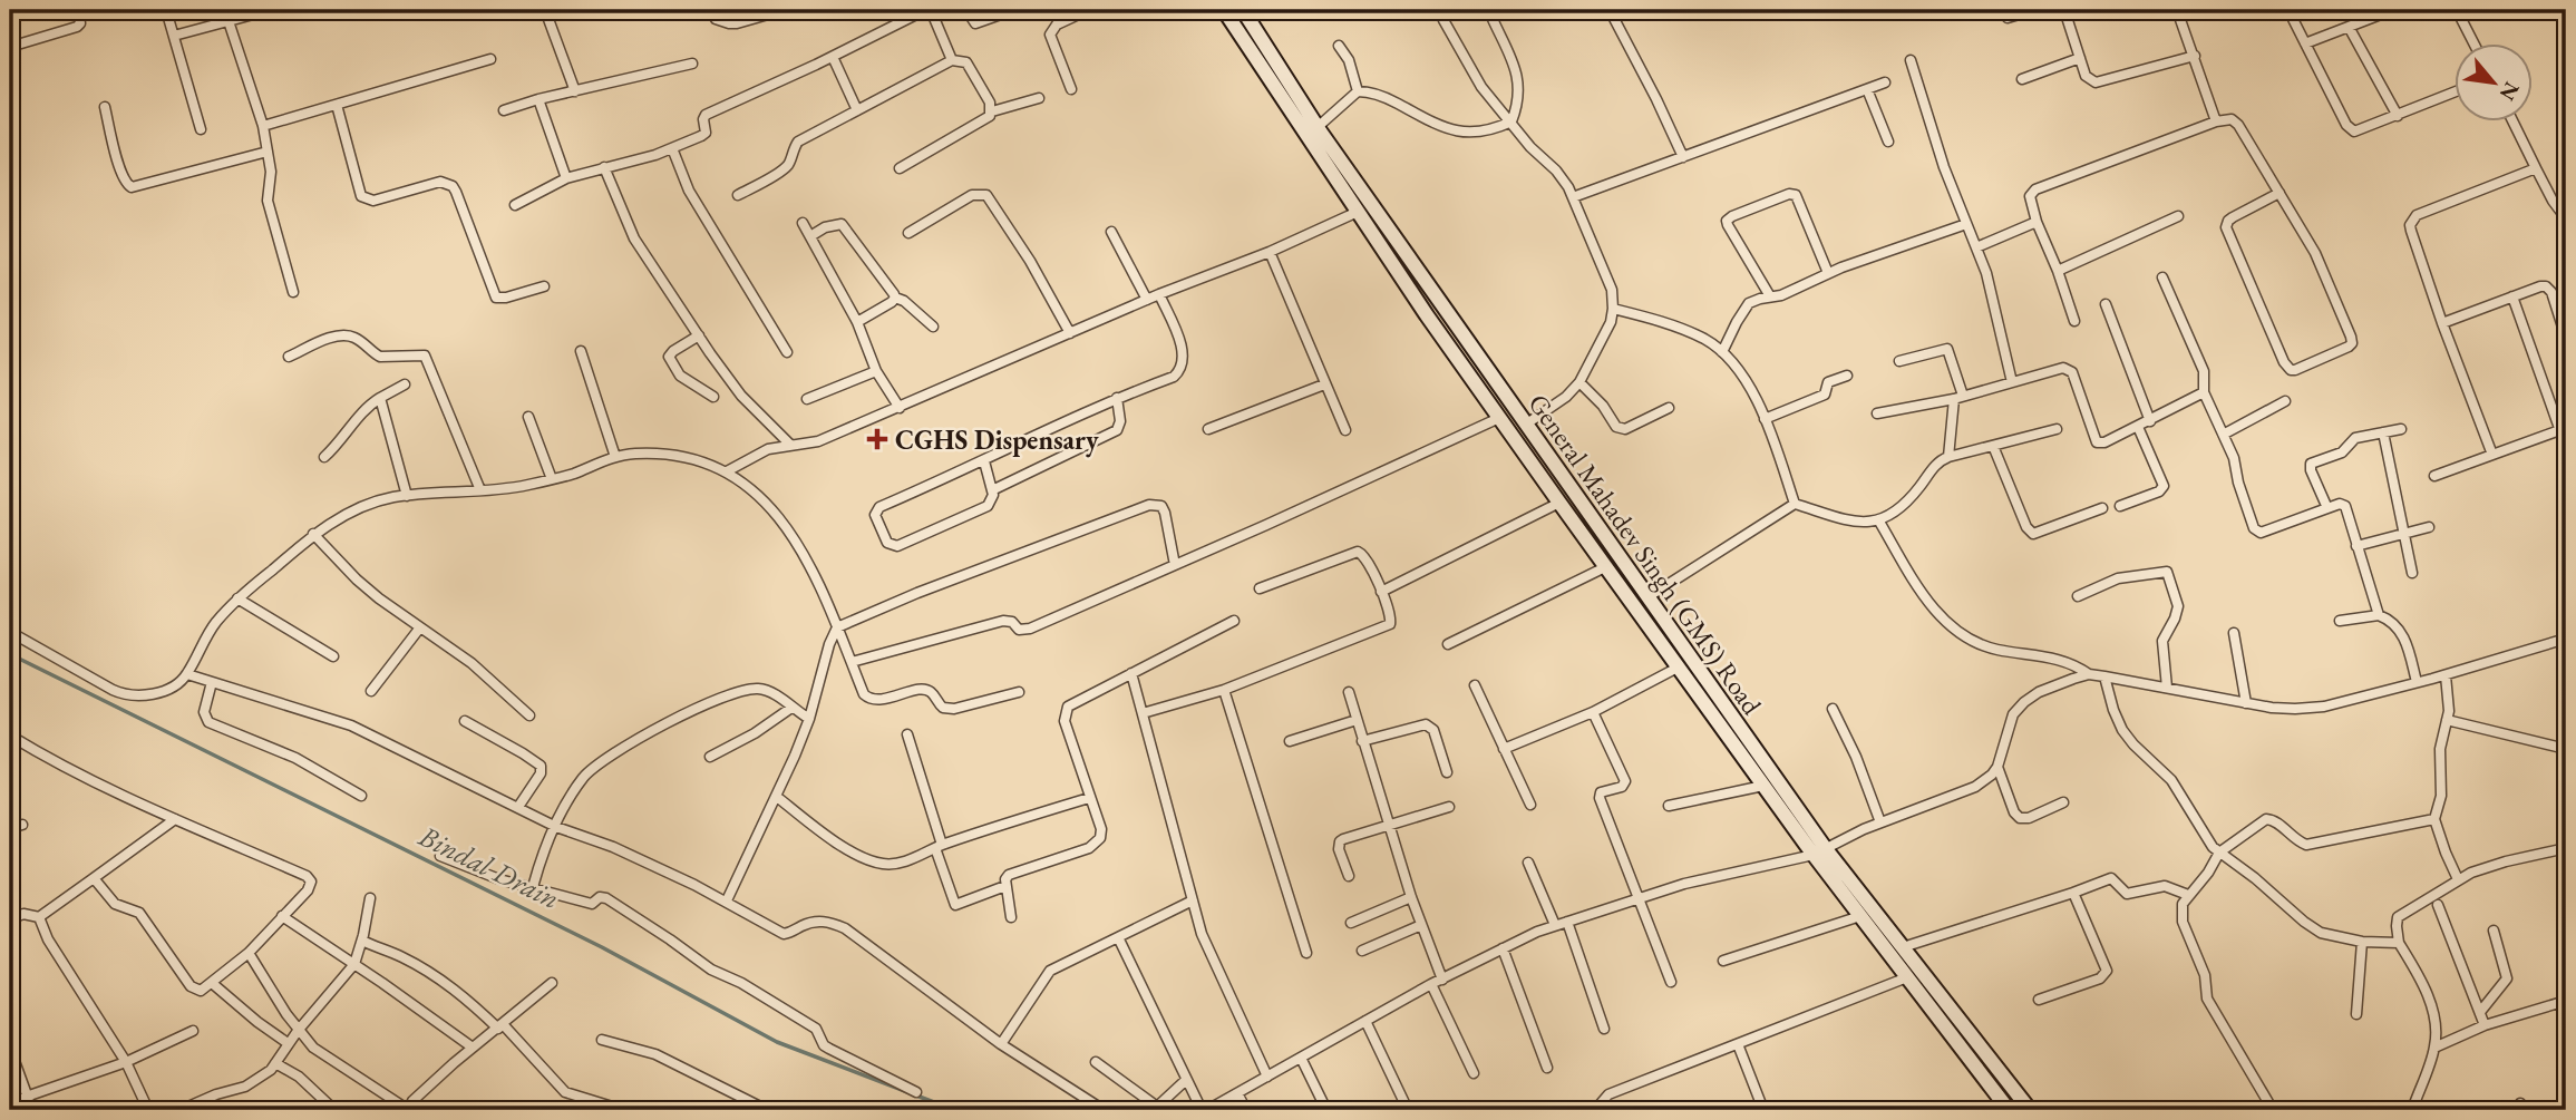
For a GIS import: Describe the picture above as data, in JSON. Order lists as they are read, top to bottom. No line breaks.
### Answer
{"streets":{"street":["General Mahadev Singh (GMS) Road"]},"water":["Bindal Drain"],"places":{"health":["CGHS Dispensary"]},"north":"bottom right"}
